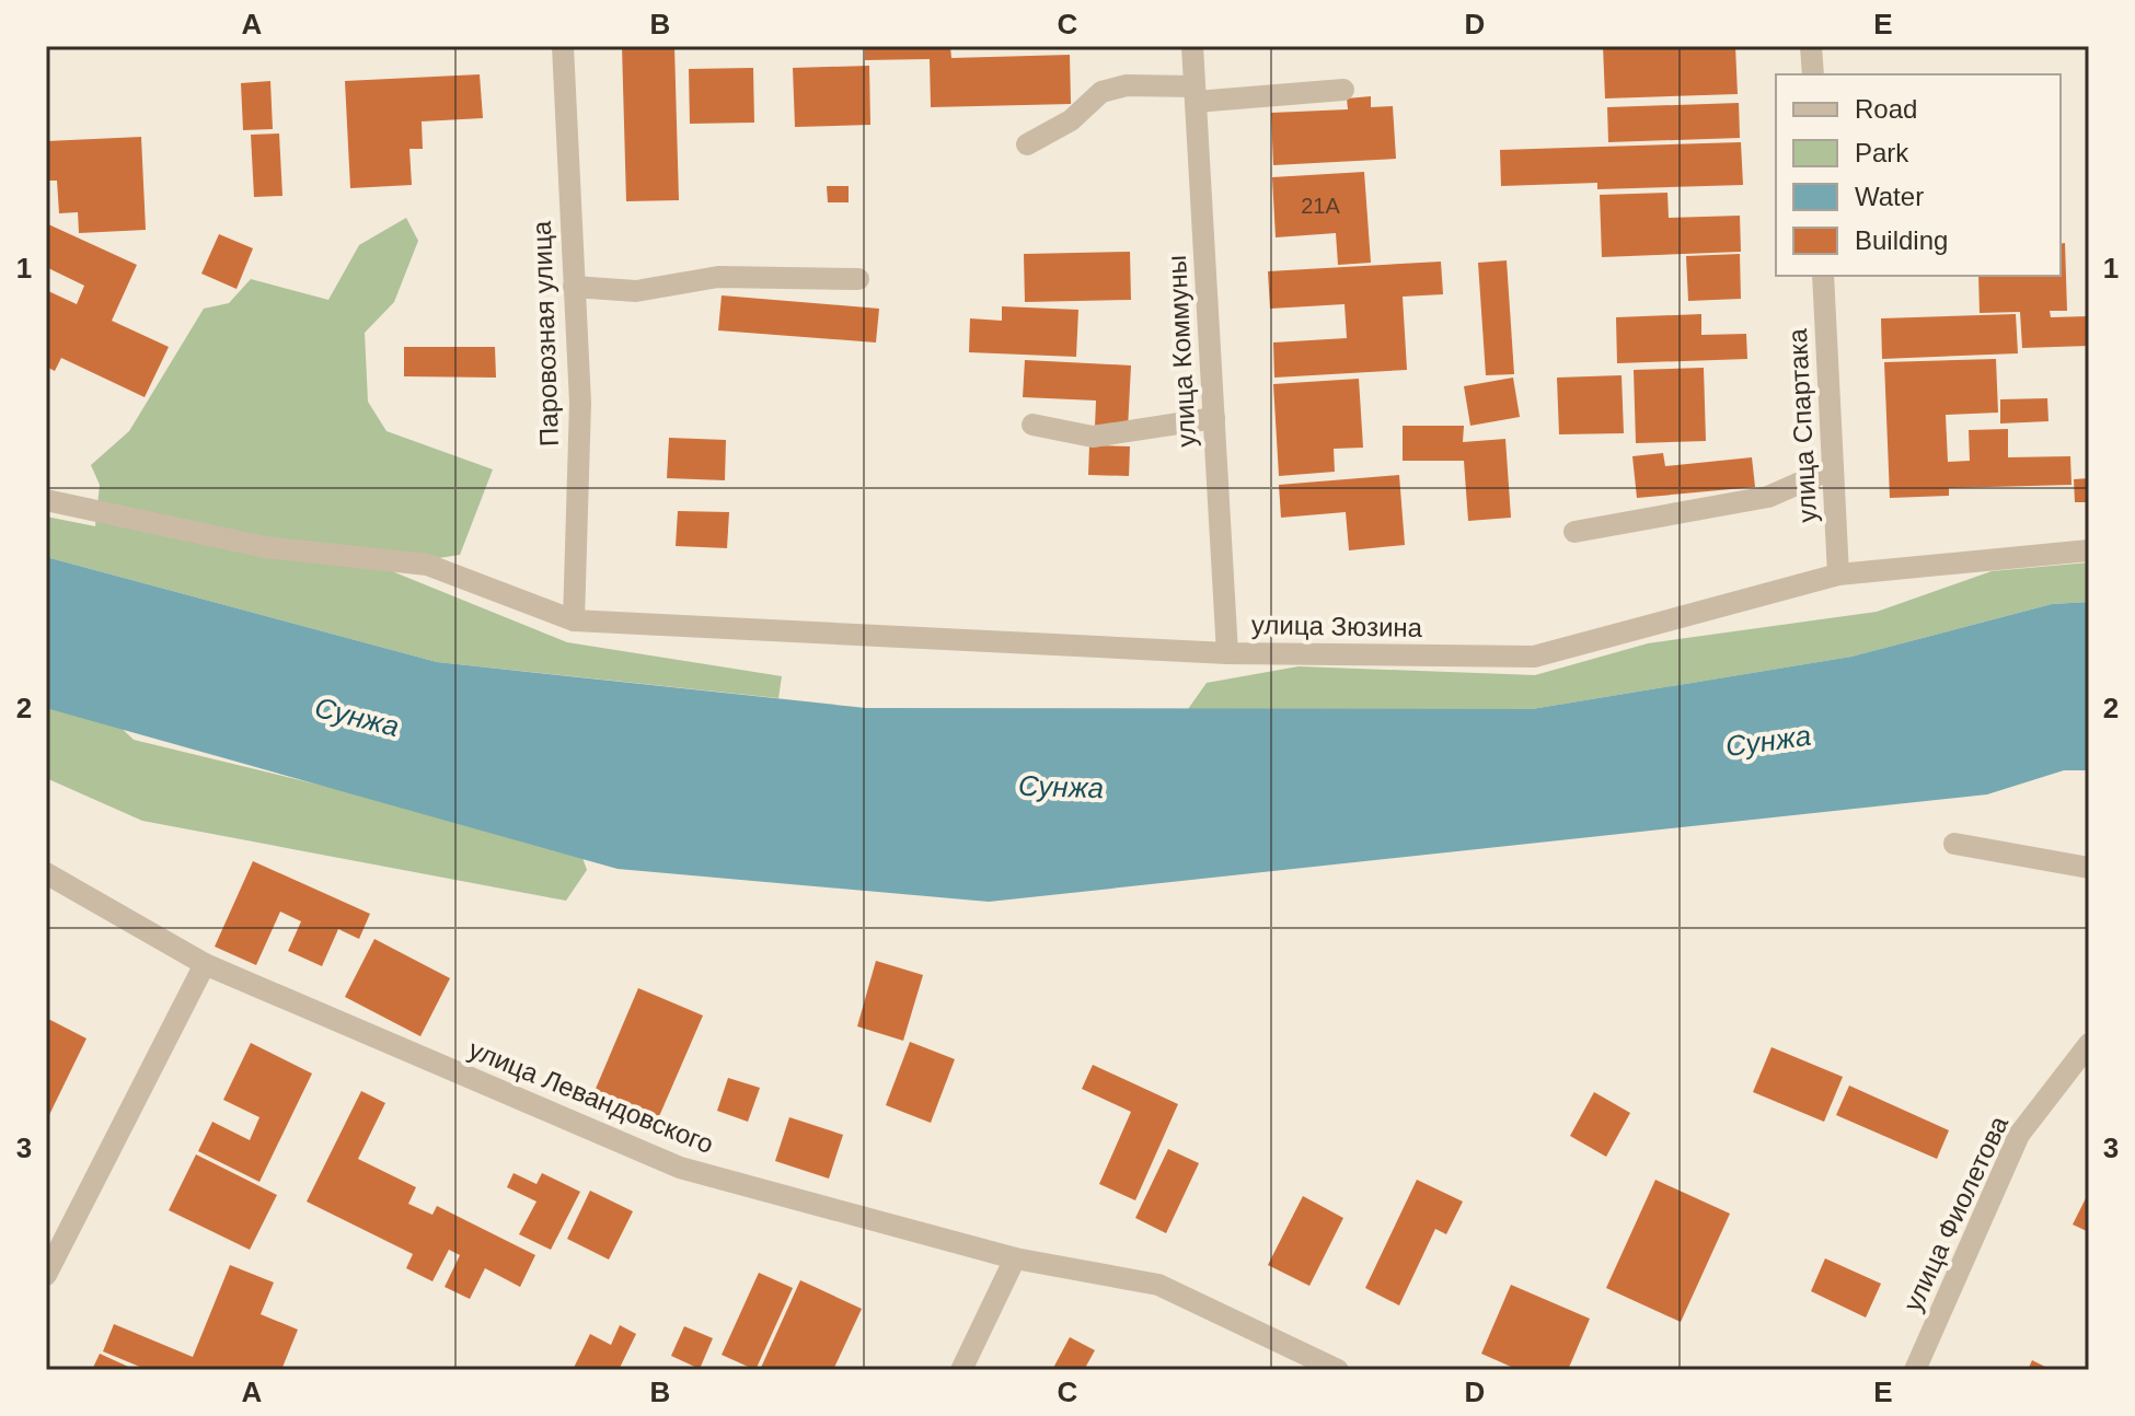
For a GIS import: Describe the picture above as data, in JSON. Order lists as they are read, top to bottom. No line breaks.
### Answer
{"streets":{"street":["Паровозная улица","улица Коммуны","улица Спартака","улица Зюзина","улица Левандовского","улица Фиолетова"]},"crossings":[["Паровозная улица","улица Зюзина"],["улица Коммуны","улица Зюзина"],["улица Спартака","улица Зюзина"]],"water":["Сунжа"],"house_numbers":["21А"],"legend":["Road","Park","Water","Building"],"grid":{"columns":["A","B","C","D","E"],"rows":["1","2","3"]}}
